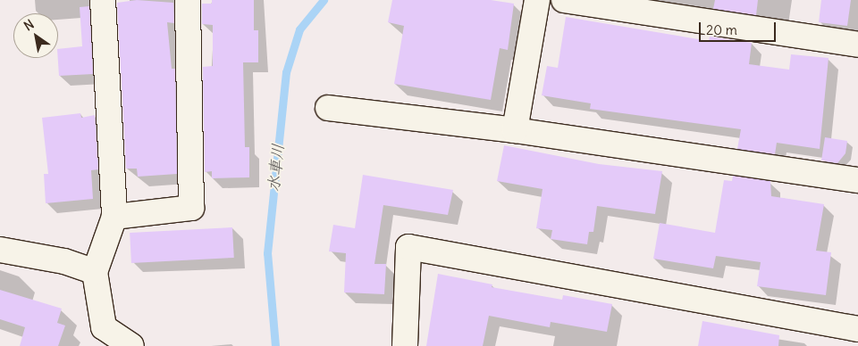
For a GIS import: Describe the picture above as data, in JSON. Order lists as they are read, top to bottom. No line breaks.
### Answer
{"water":["水車川"],"scale_bar":"20 m","north":"top left"}
